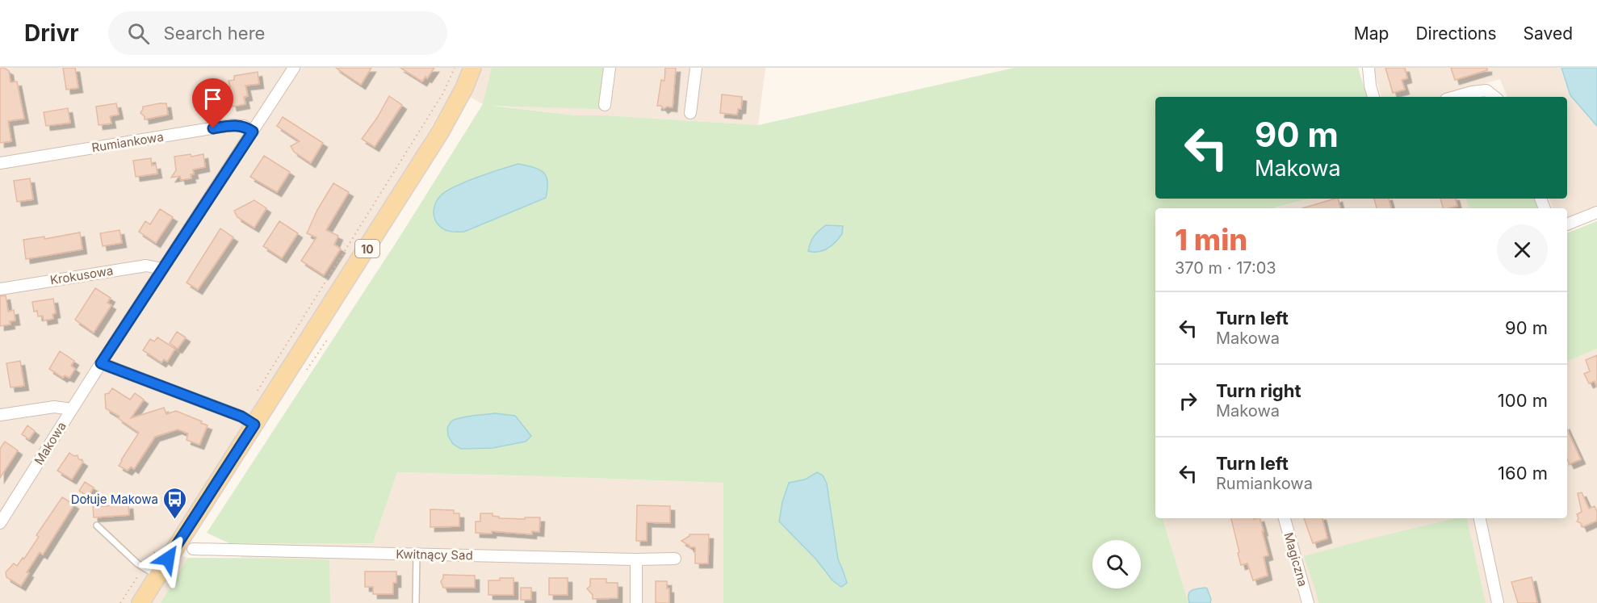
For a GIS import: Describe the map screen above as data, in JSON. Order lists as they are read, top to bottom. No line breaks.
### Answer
{"streets":{"main road":["10"],"street":["Rumiankowa","Krokusowa","Makowa","Kwitnący Sad","Magiczna"]},"crossings":[["Rumiankowa","Makowa"],["Krokusowa","Makowa"]],"places":{"bus stop":["Dołuje Makowa"]},"page":{"header":"Drivr","search":"Search here","nav":["Map","Directions","Saved"],"turn":["90 m","Makowa"],"heading":["1 min","370 m · 17:03"],"list":[{"name":"Turn left","note":"Makowa","value":"90 m"},{"name":"Turn right","note":"Makowa","value":"100 m"},{"name":"Turn left","note":"Rumiankowa","value":"160 m"}]}}
